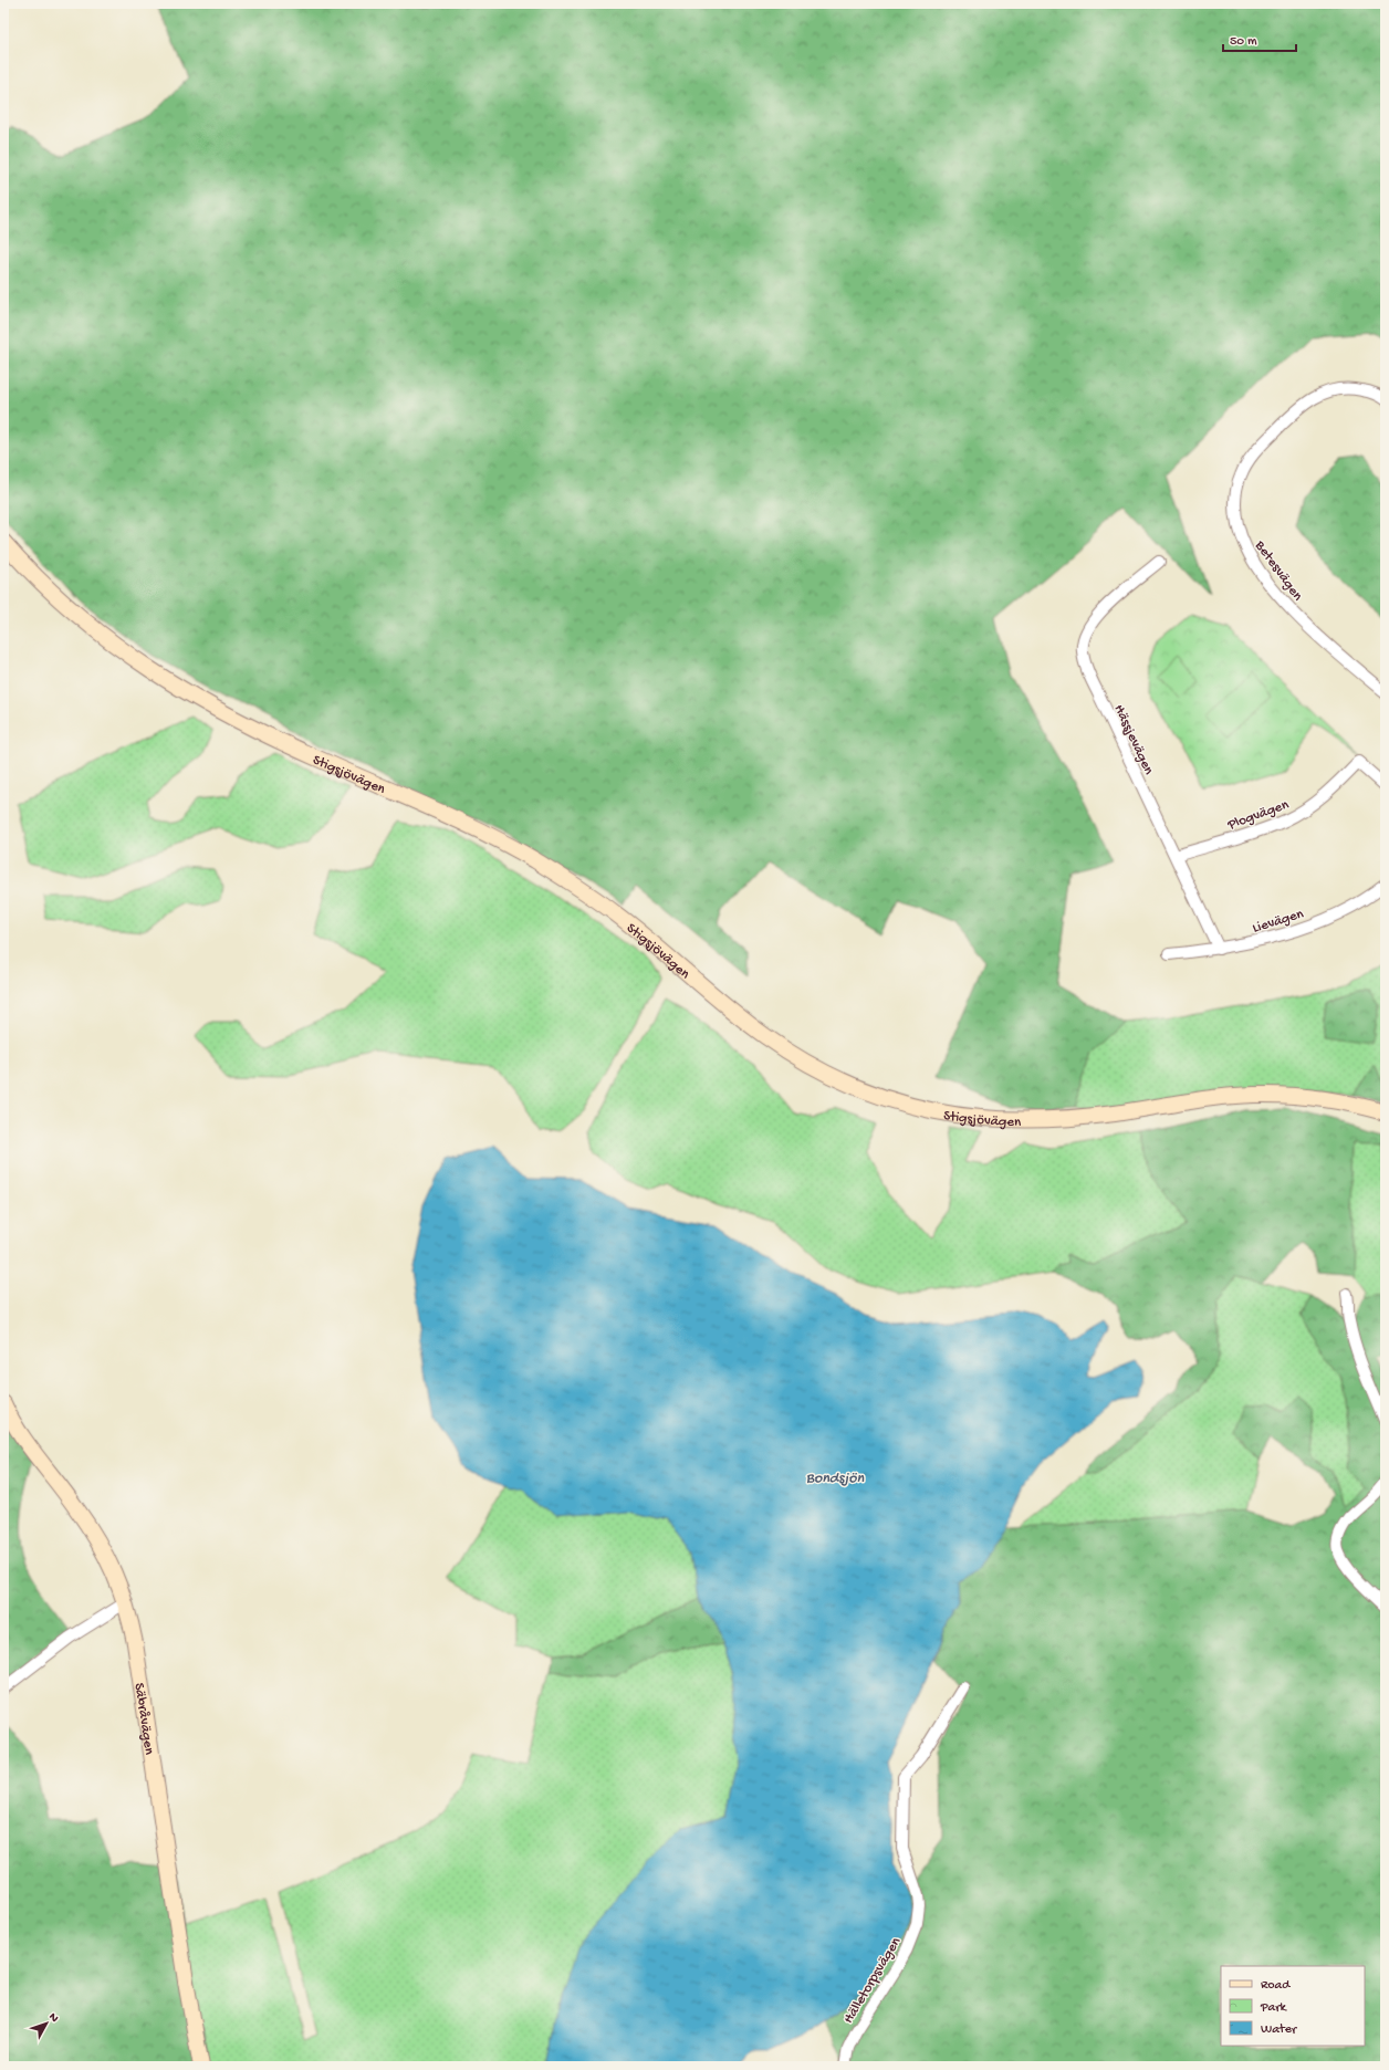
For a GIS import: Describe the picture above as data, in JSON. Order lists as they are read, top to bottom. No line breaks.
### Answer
{"streets":{"main road":["Stigsjövägen","Säbråvägen"],"street":["Betesvägen","Hässjevägen","Plogvägen","Lievägen","Hälletorpsvägen"]},"crossings":[["Hässjevägen","Plogvägen"],["Hässjevägen","Lievägen"]],"water":["Bondsjön"],"legend":["Road","Park","Water"],"scale_bar":"50 m","north":"top right"}
